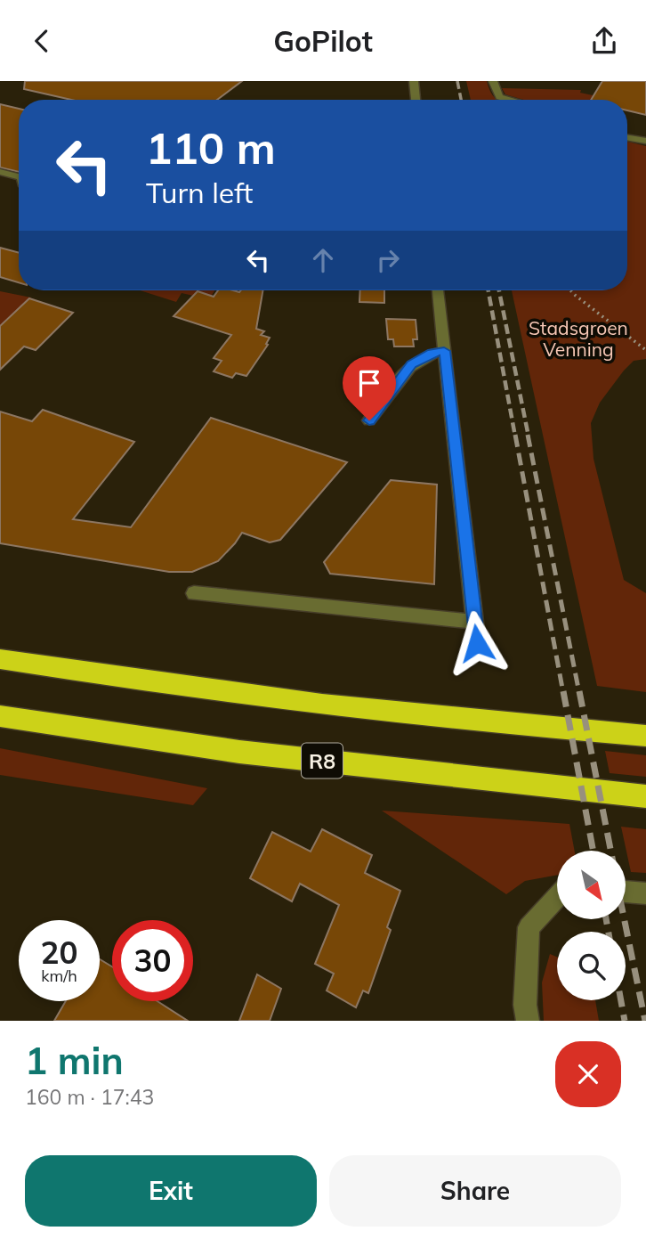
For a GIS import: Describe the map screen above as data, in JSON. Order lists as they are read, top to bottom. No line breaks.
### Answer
{"streets":{"highway":["R8"]},"parks":["Stadsgroen Venning"],"north":"bottom right","page":{"header":"GoPilot","turn":["110 m","Turn left"],"speed":"20 km/h","limit":"30","heading":["1 min","160 m · 17:43"],"buttons":["Exit","Share"]}}
